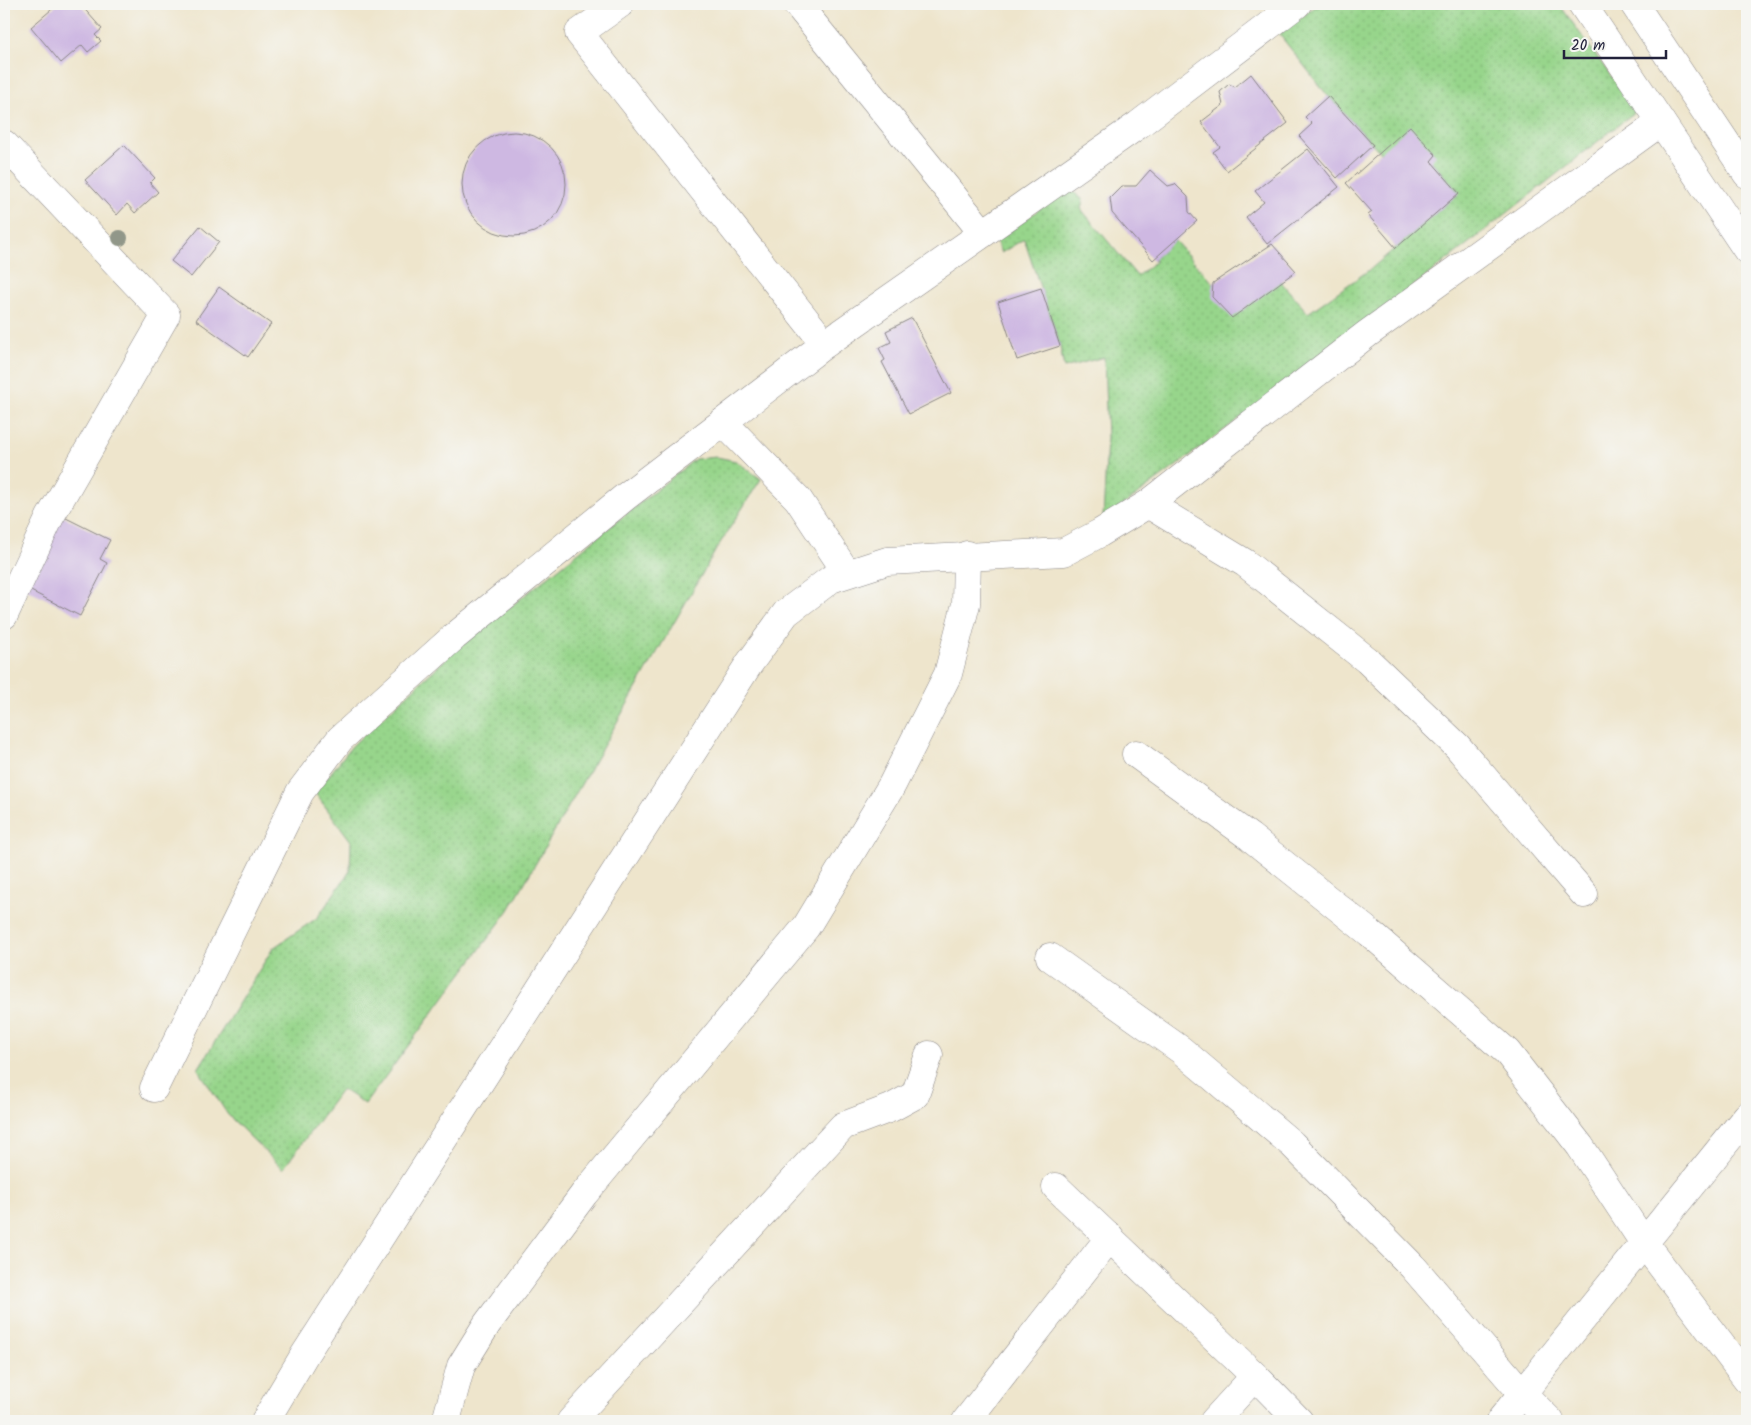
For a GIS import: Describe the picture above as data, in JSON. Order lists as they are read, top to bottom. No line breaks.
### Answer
{"scale_bar":"20 m"}
